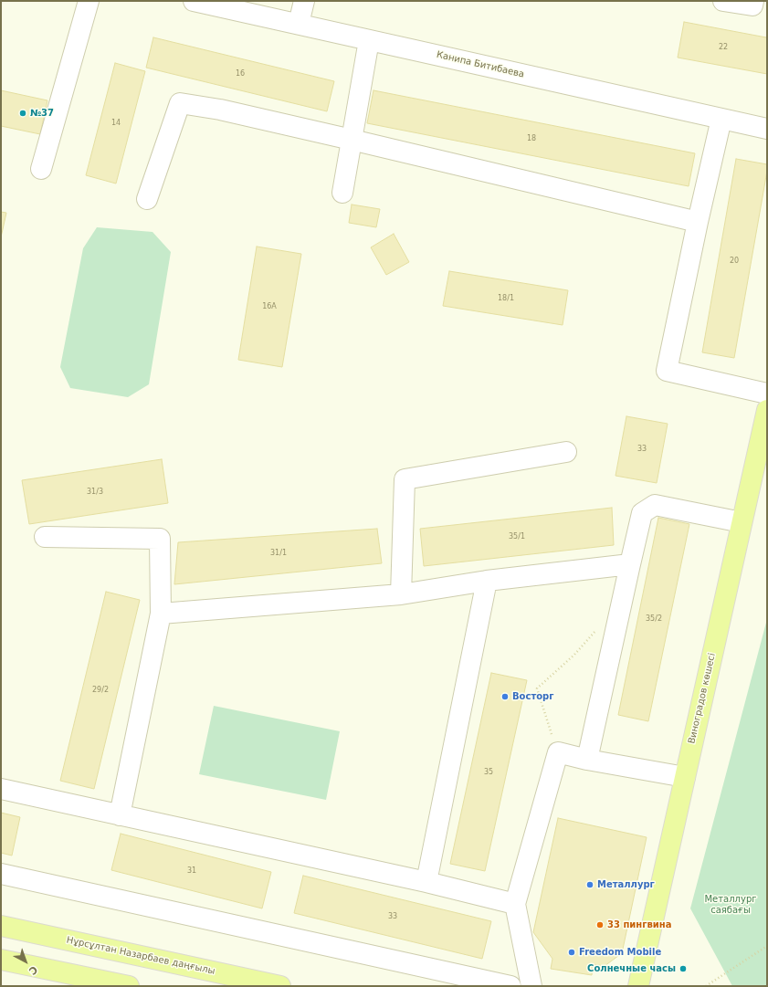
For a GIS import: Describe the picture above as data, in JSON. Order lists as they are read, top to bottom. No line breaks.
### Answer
{"streets":{"main road":["Виноградов көшесі","Нұрсұлтан Назарбаев даңғылы"],"street":["Канипа Битибаева"]},"parks":["Металлург саябағы"],"places":["№37","Восторг","Металлург","33 пингвина","Freedom Mobile","Солнечные часы"],"house_numbers":["22","16","14","18","20","18/1","16А","33","31/3","35/1","31/1","35/2","29/2","35","31","33"],"north":"bottom right"}
